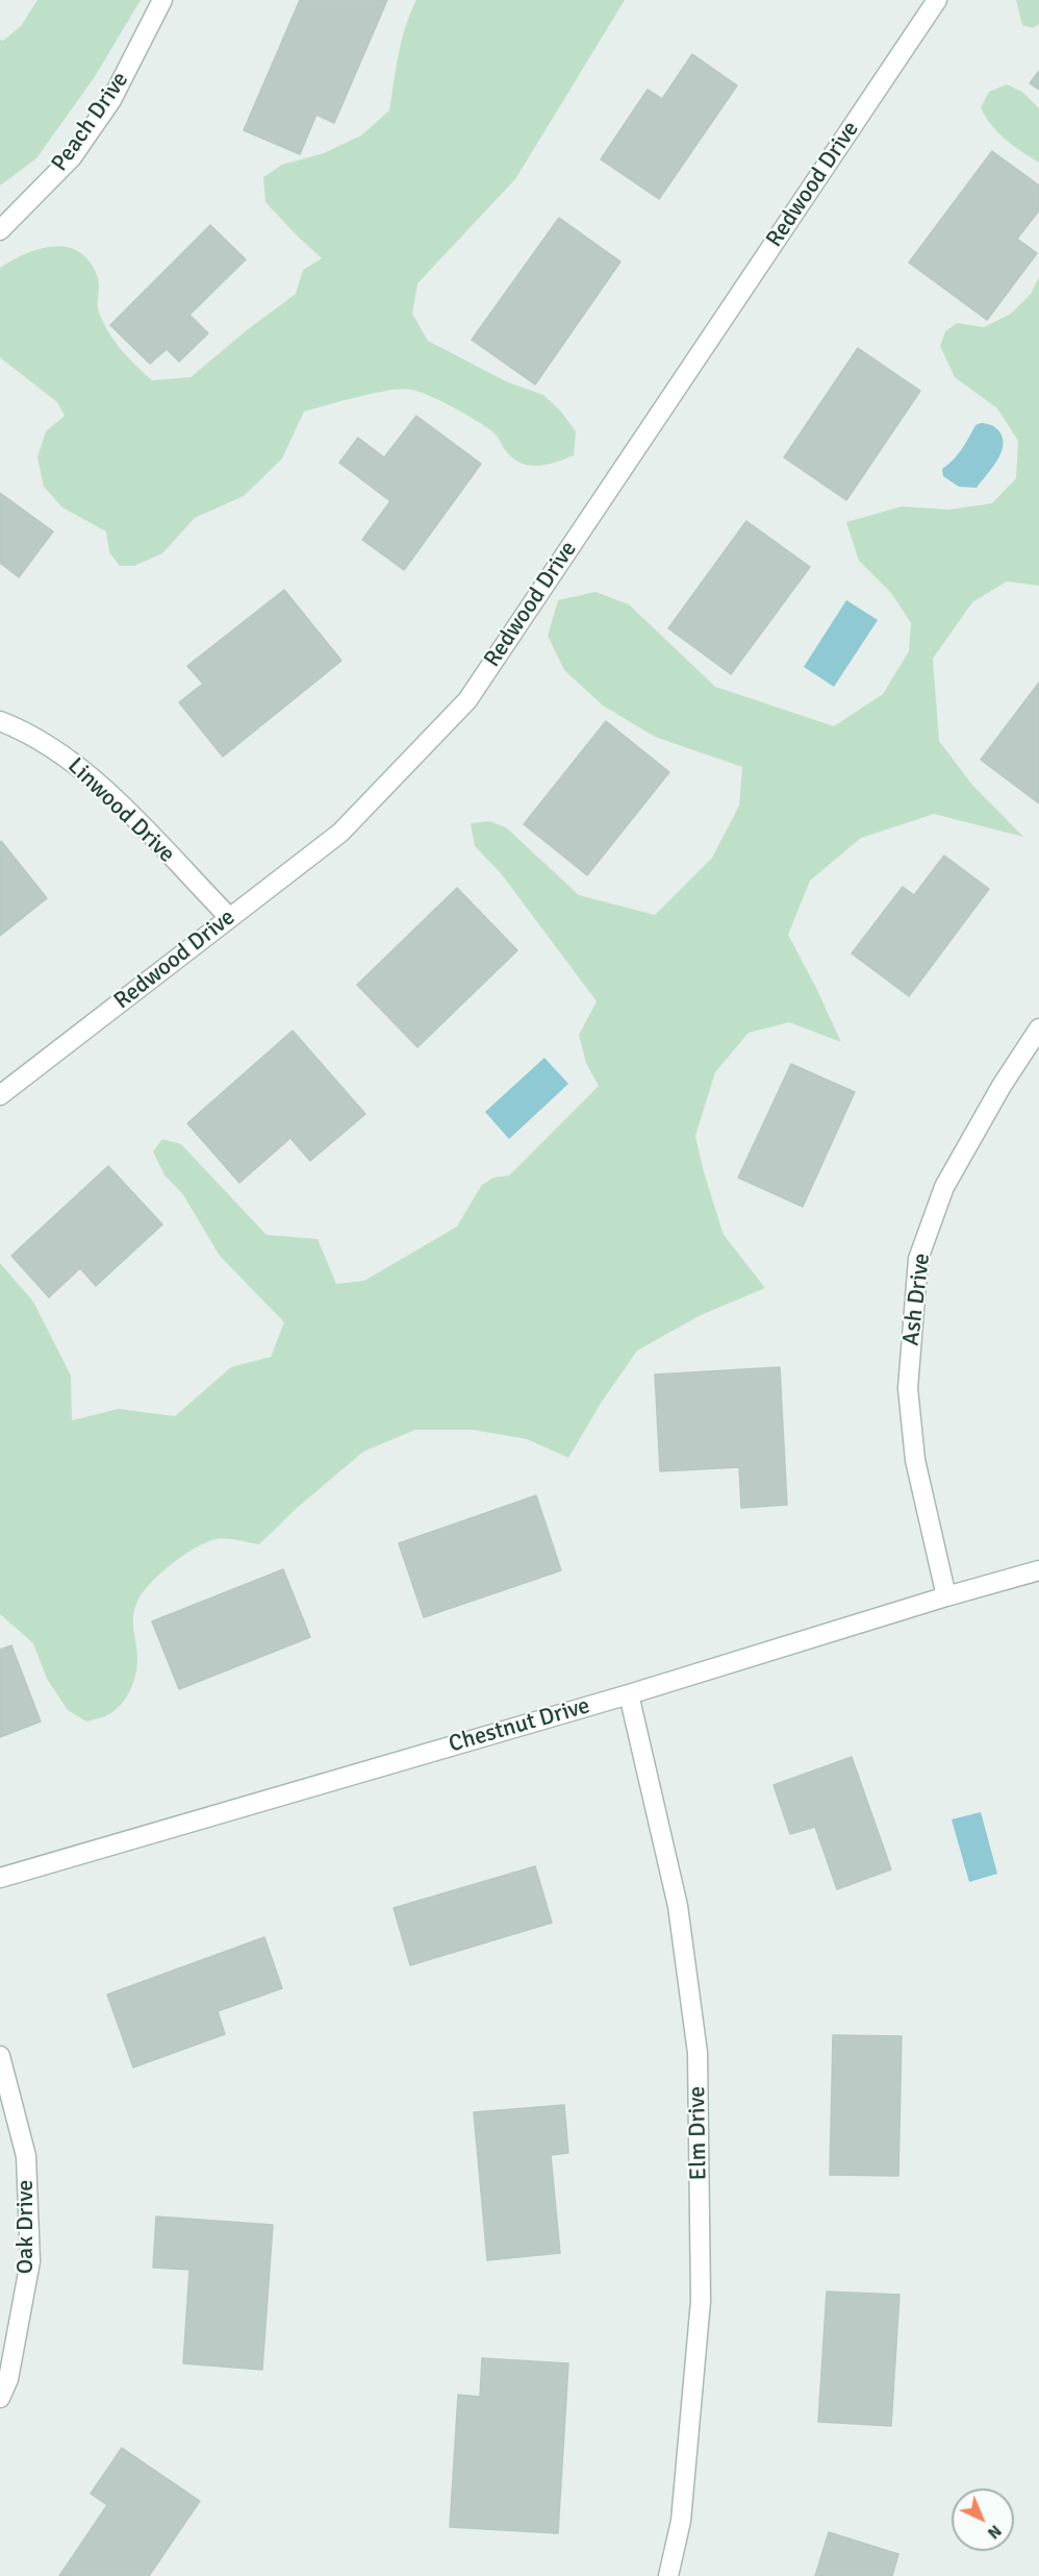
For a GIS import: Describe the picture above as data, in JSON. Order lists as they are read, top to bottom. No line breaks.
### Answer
{"streets":{"street":["Peach Drive","Redwood Drive","Linwood Drive","Ash Drive","Chestnut Drive","Elm Drive","Oak Drive"]},"crossings":[["Redwood Drive","Linwood Drive"],["Ash Drive","Chestnut Drive"],["Chestnut Drive","Elm Drive"]],"north":"bottom right"}
